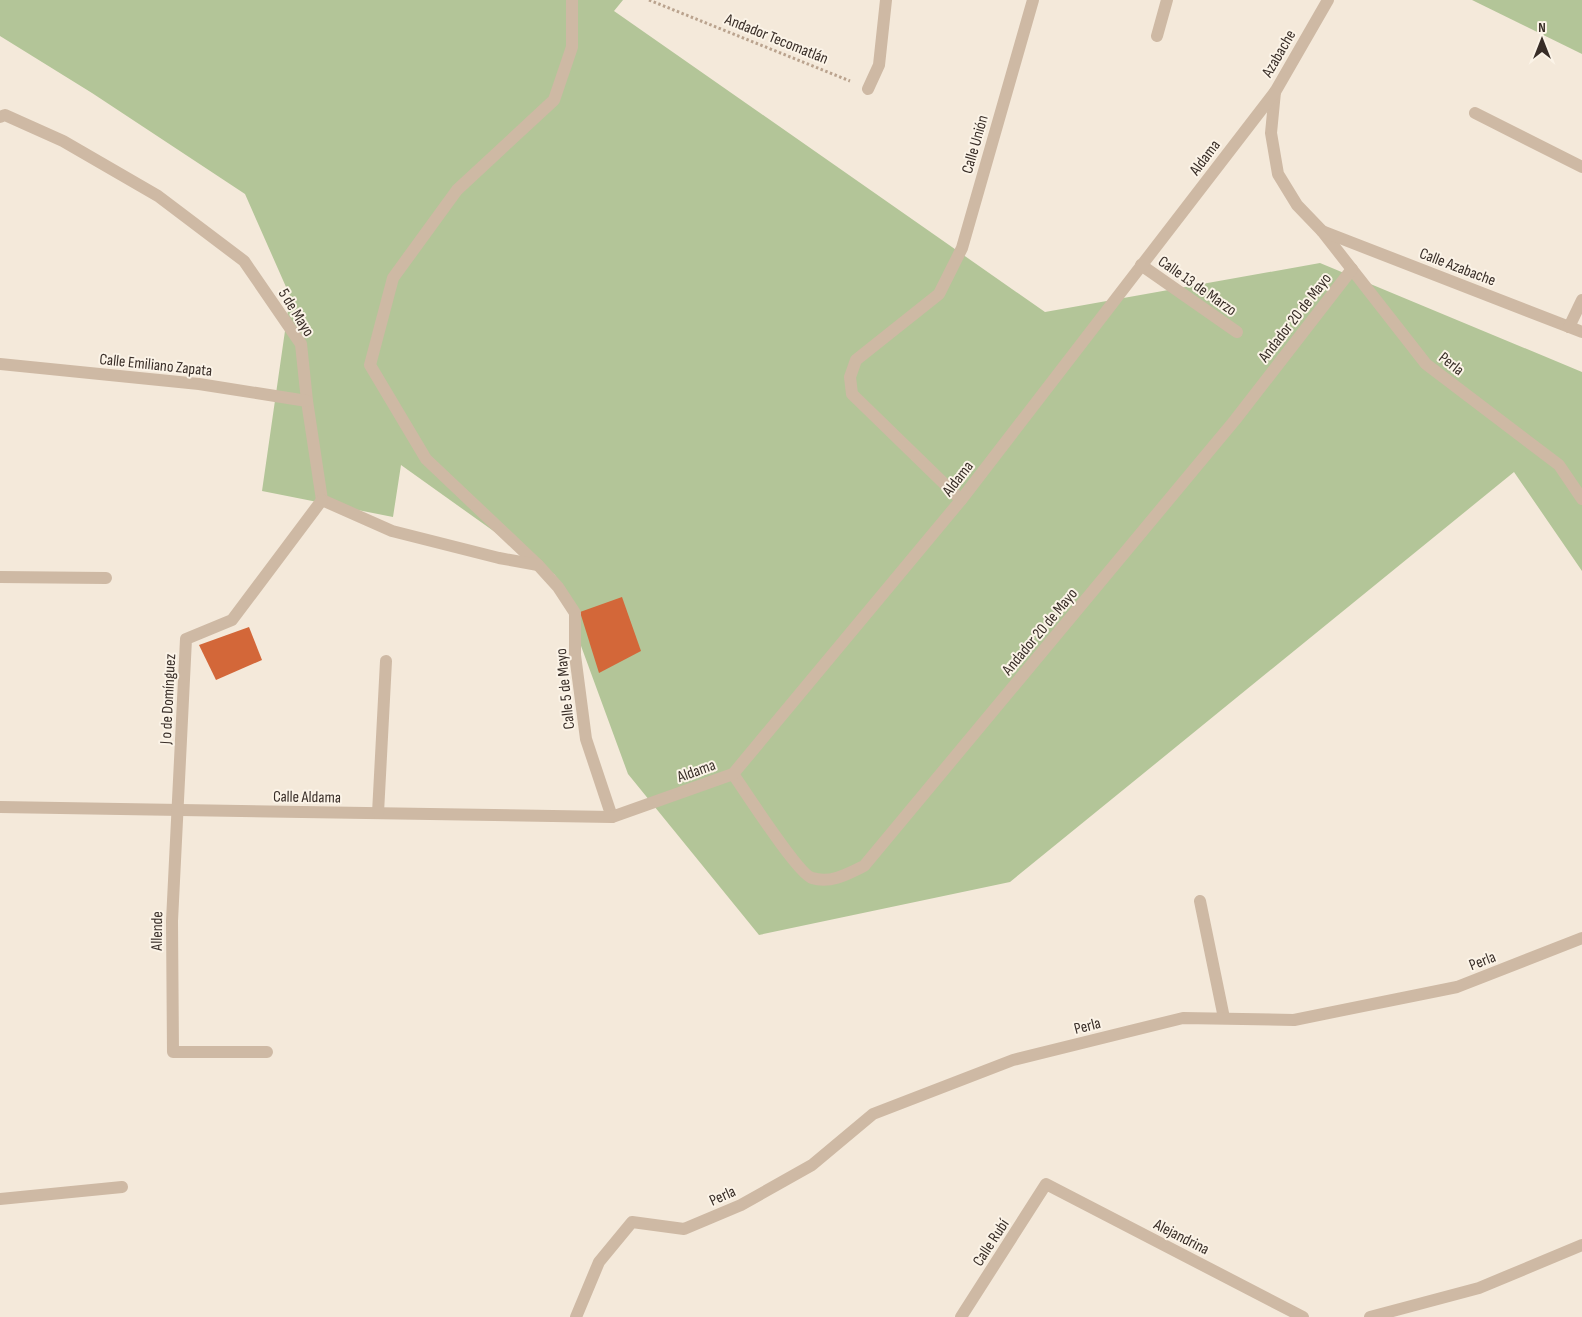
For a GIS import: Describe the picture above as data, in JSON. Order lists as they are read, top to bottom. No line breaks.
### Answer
{"streets":{"street":["Azabache","Calle Unión","Aldama","Calle Azabache","Calle 13 de Marzo","5 de Mayo","Andador 20 de Mayo","Perla","Calle Emiliano Zapata","Calle 5 de Mayo","J o de Domínguez","Calle Aldama","Allende","Alejandrina","Calle Rubí"],"path":["Andador Tecomatlán"]},"crossings":[["Azabache","Aldama"],["Azabache","Calle Azabache"],["Azabache","Perla"],["Calle Unión","Aldama"],["Aldama","Calle 13 de Marzo"],["Aldama","Andador 20 de Mayo"],["Aldama","Calle 5 de Mayo"],["Aldama","Calle Aldama"],["Calle Azabache","Perla"],["5 de Mayo","Calle Emiliano Zapata"],["5 de Mayo","J o de Domínguez"],["Andador 20 de Mayo","Perla"],["Calle 5 de Mayo","Calle Aldama"],["J o de Domínguez","Calle Aldama"],["J o de Domínguez","Allende"],["Calle Aldama","Allende"],["Alejandrina","Calle Rubí"]],"north":"top"}
